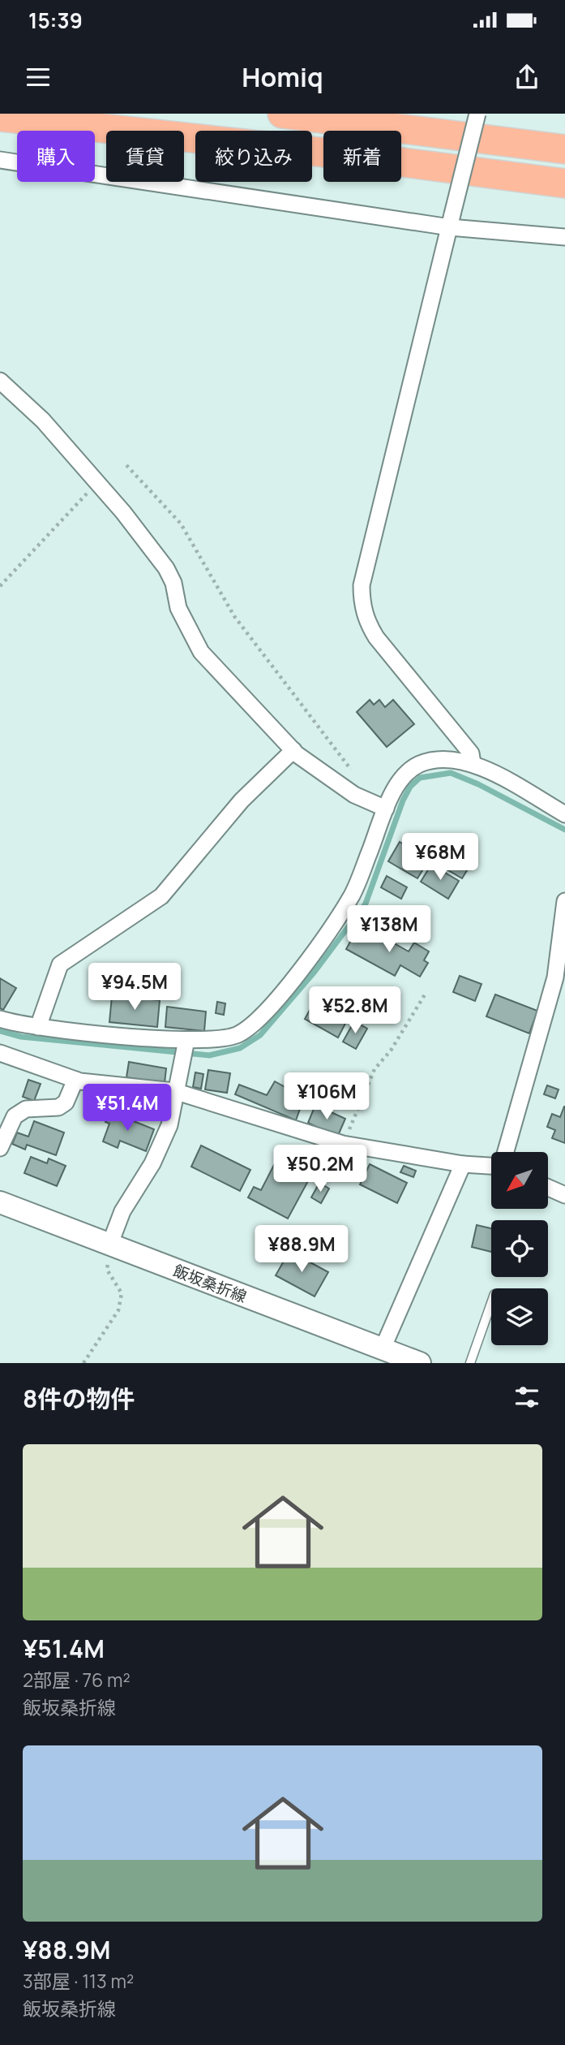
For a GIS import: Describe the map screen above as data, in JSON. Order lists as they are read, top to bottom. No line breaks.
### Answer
{"streets":{"main road":["飯坂桑折線"]},"north":"bottom left","page":{"status":"15:39","header":"Homiq","chip":["購入","賃貸","絞り込み","新着"],"price":["¥68M","¥138M","¥94.5M","¥52.8M","¥106M","¥51.4M","¥50.2M","¥88.9M"],"heading":"8件の物件","list":[{"name":"¥51.4M","note":"2部屋 · 76 m² · 飯坂桑折線"},{"name":"¥88.9M","note":"3部屋 · 113 m² · 飯坂桑折線"}]}}
